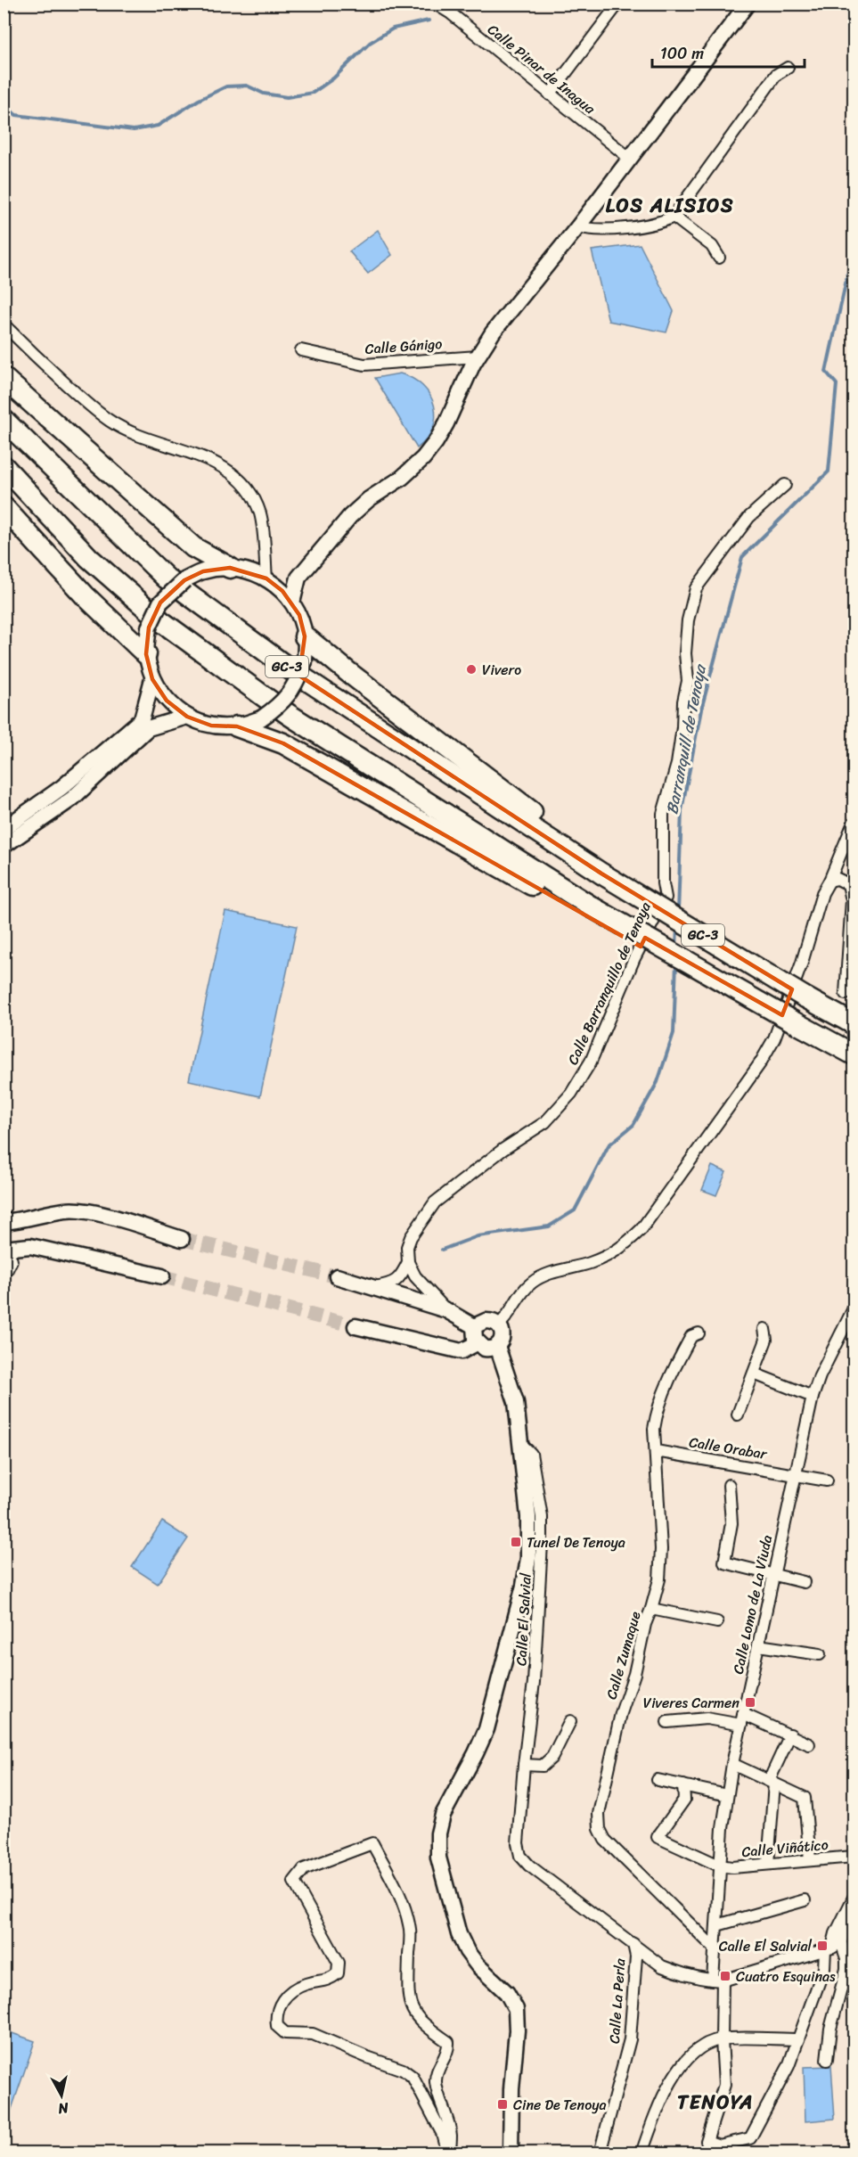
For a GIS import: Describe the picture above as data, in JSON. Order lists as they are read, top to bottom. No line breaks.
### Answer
{"streets":{"highway":["GC-3"],"street":["Calle Pinar de Inagua","Calle Gánigo","Calle Barranquillo de Tenoya","Calle Orabar","Calle Lomo de La Viuda","Calle El Salvial","Calle Zumaque","Calle Viñático","Calle La Perla"]},"crossings":[["Calle Orabar","Calle Lomo de La Viuda"],["Calle Orabar","Calle Zumaque"],["Calle Lomo de La Viuda","Calle El Salvial"],["Calle Lomo de La Viuda","Calle Zumaque"],["Calle Lomo de La Viuda","Calle Viñático"],["Calle El Salvial","Calle La Perla"]],"districts":["LOS ALISIOS","TENOYA"],"water":["Barranquill de Tenoya"],"places":{"other":["Vivero"],"transit":["Tunel De Tenoya","Viveres Carmen","Calle El Salvial","Cuatro Esquinas","Cine De Tenoya"]},"scale_bar":"100 m","north":"bottom"}
